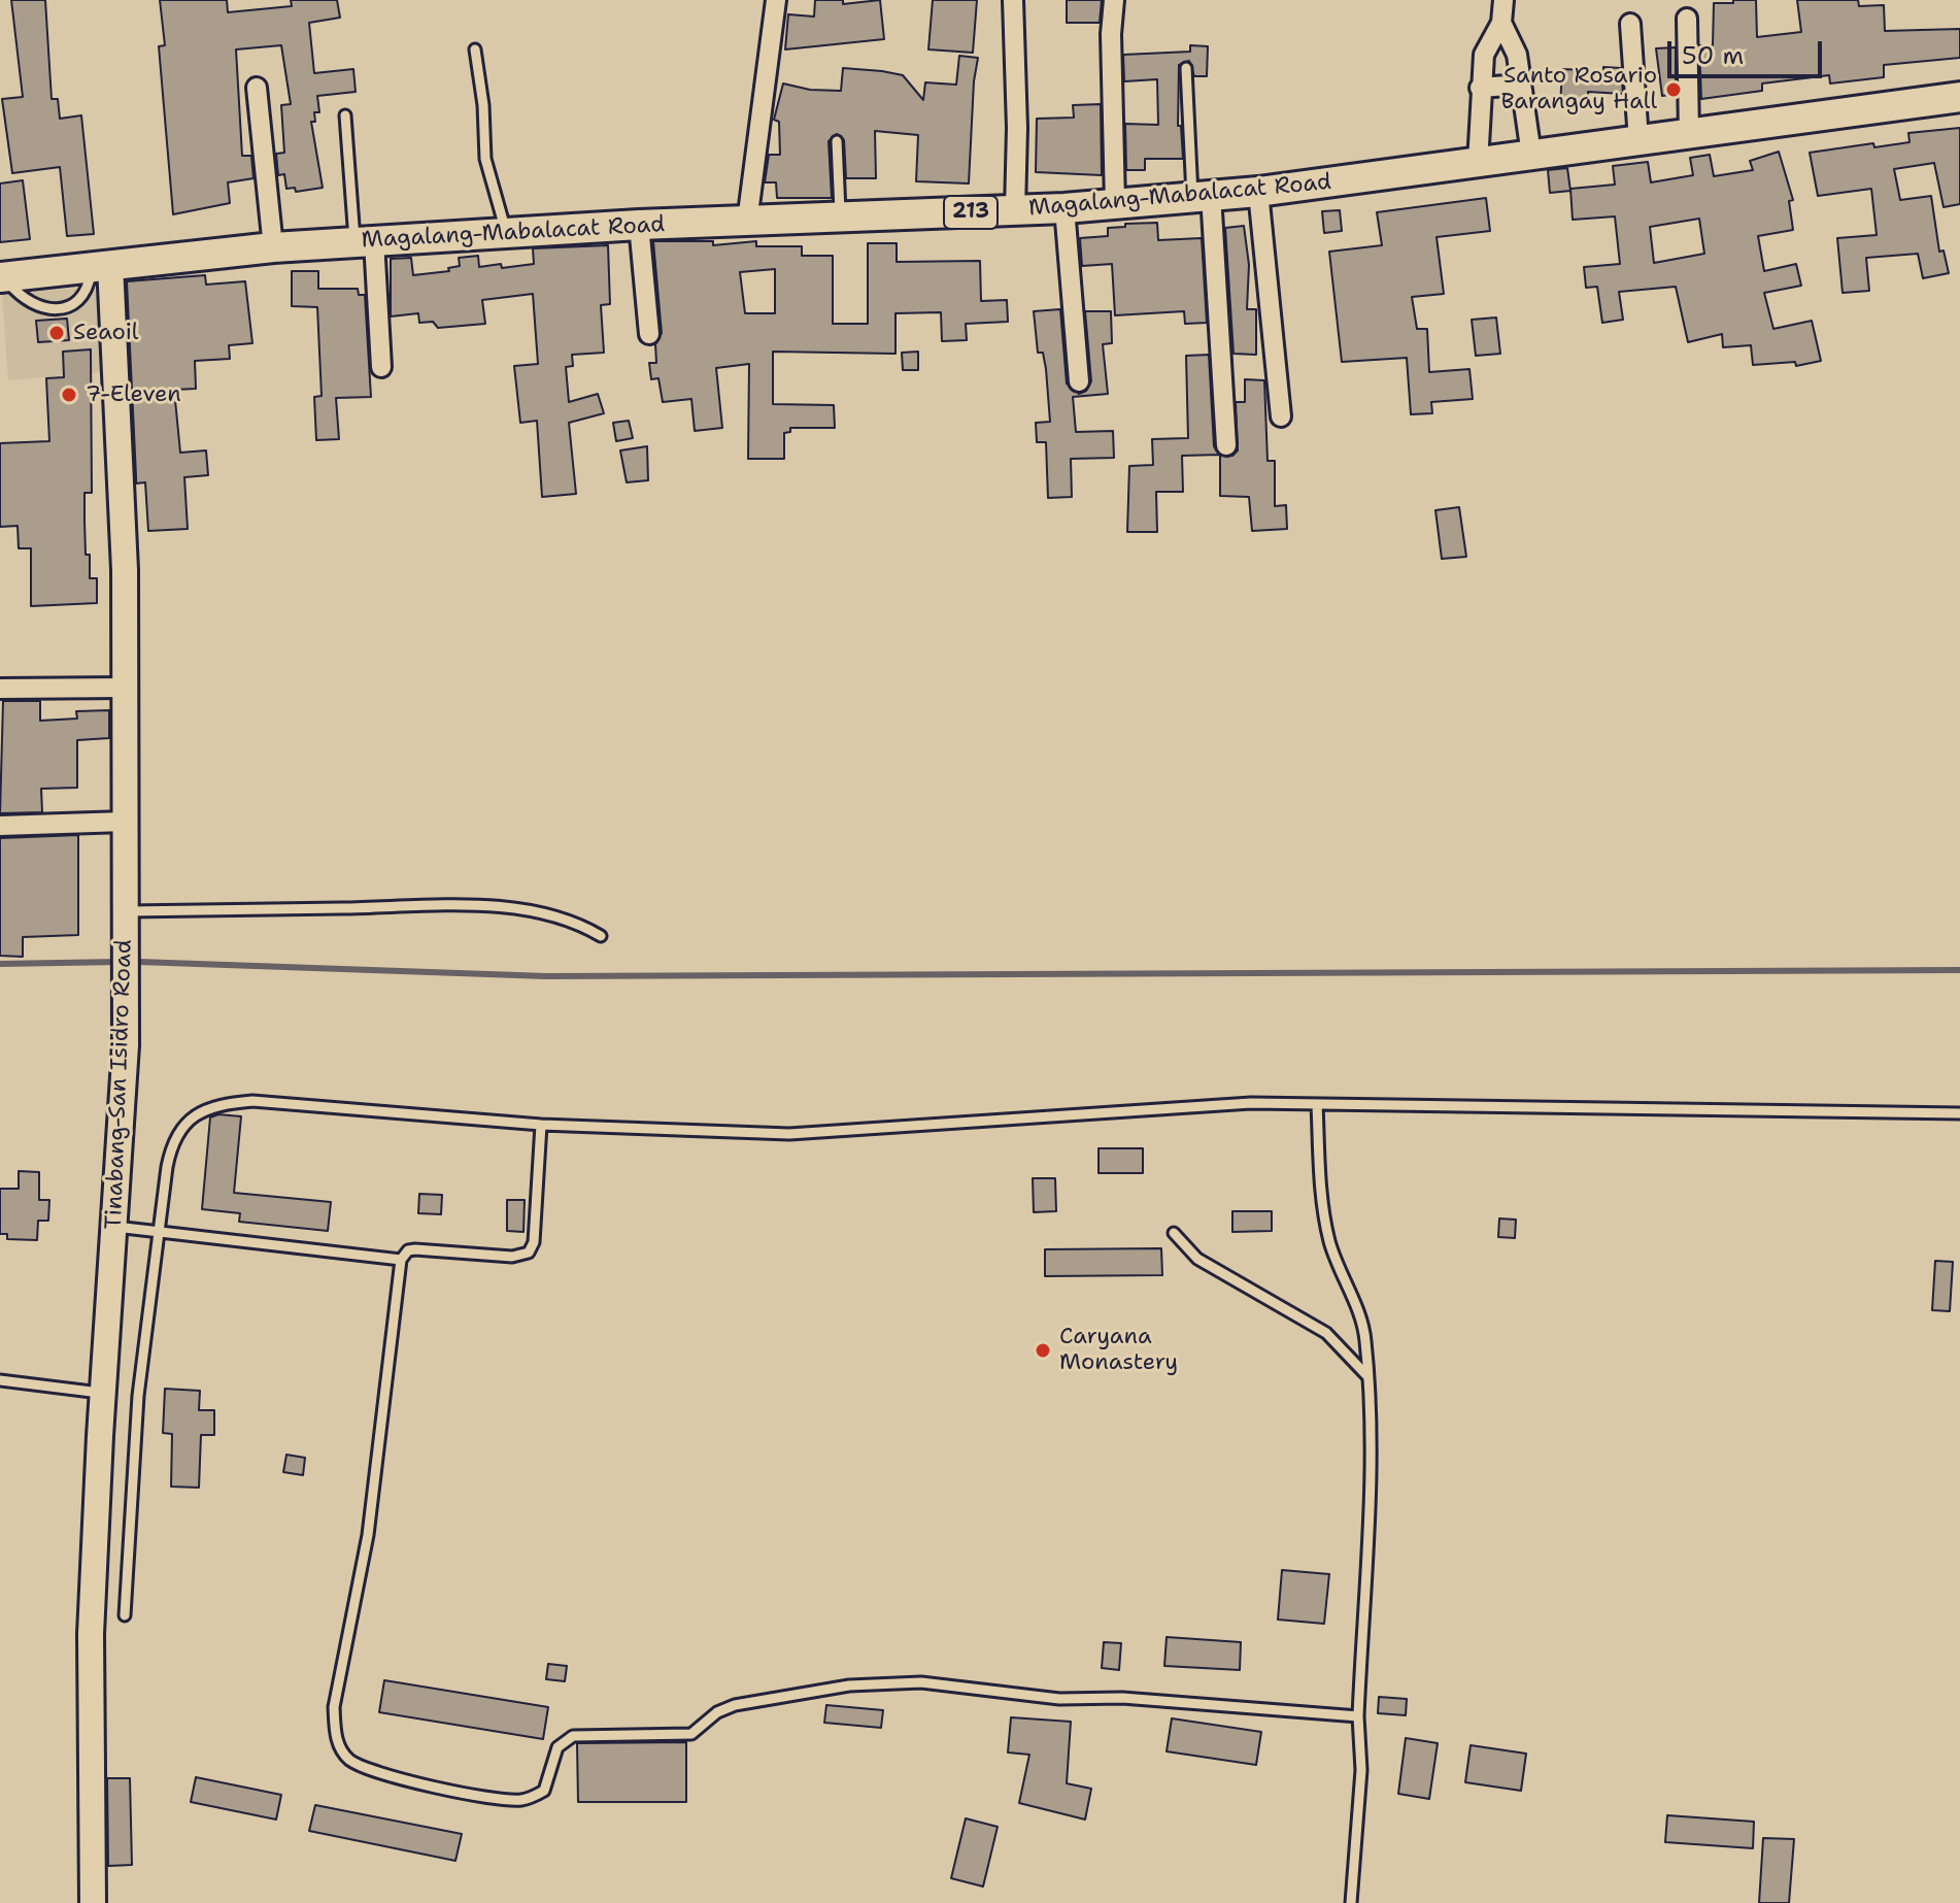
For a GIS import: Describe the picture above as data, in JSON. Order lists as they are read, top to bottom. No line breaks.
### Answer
{"streets":{"main road":["Magalang-Mabalacat Road","213"],"street":["Tinabang-San Isidro Road"]},"crossings":[["Magalang-Mabalacat Road","Tinabang-San Isidro Road"]],"places":["Santo Rosario Barangay Hall","Seaoil","7-Eleven","Caryana Monastery"],"scale_bar":"50 m"}
